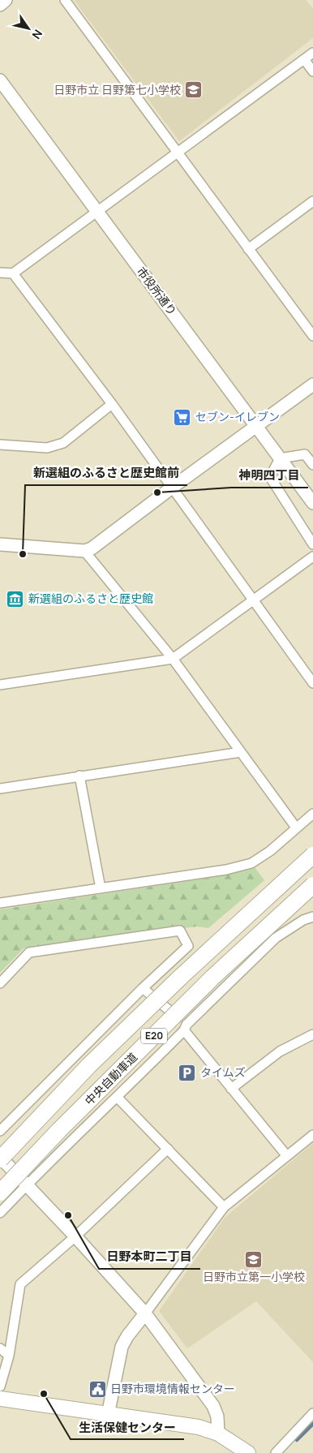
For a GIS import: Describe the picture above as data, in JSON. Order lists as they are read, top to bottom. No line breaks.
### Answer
{"streets":{"highway":["E20","中央自動車道"],"street":["市役所通り"]},"places":{"school or university":["日野市立 日野第七小学校","日野市立第一小学校"],"supermarket":["セブン-イレブン"],"other":["神明四丁目","新選組のふるさと歴史館前","日野本町二丁目","生活保健センター"],"museum":["新選組のふるさと歴史館"],"parking":["タイムズ"],"public building":["日野市環境情報センター"]},"north":"bottom right"}
